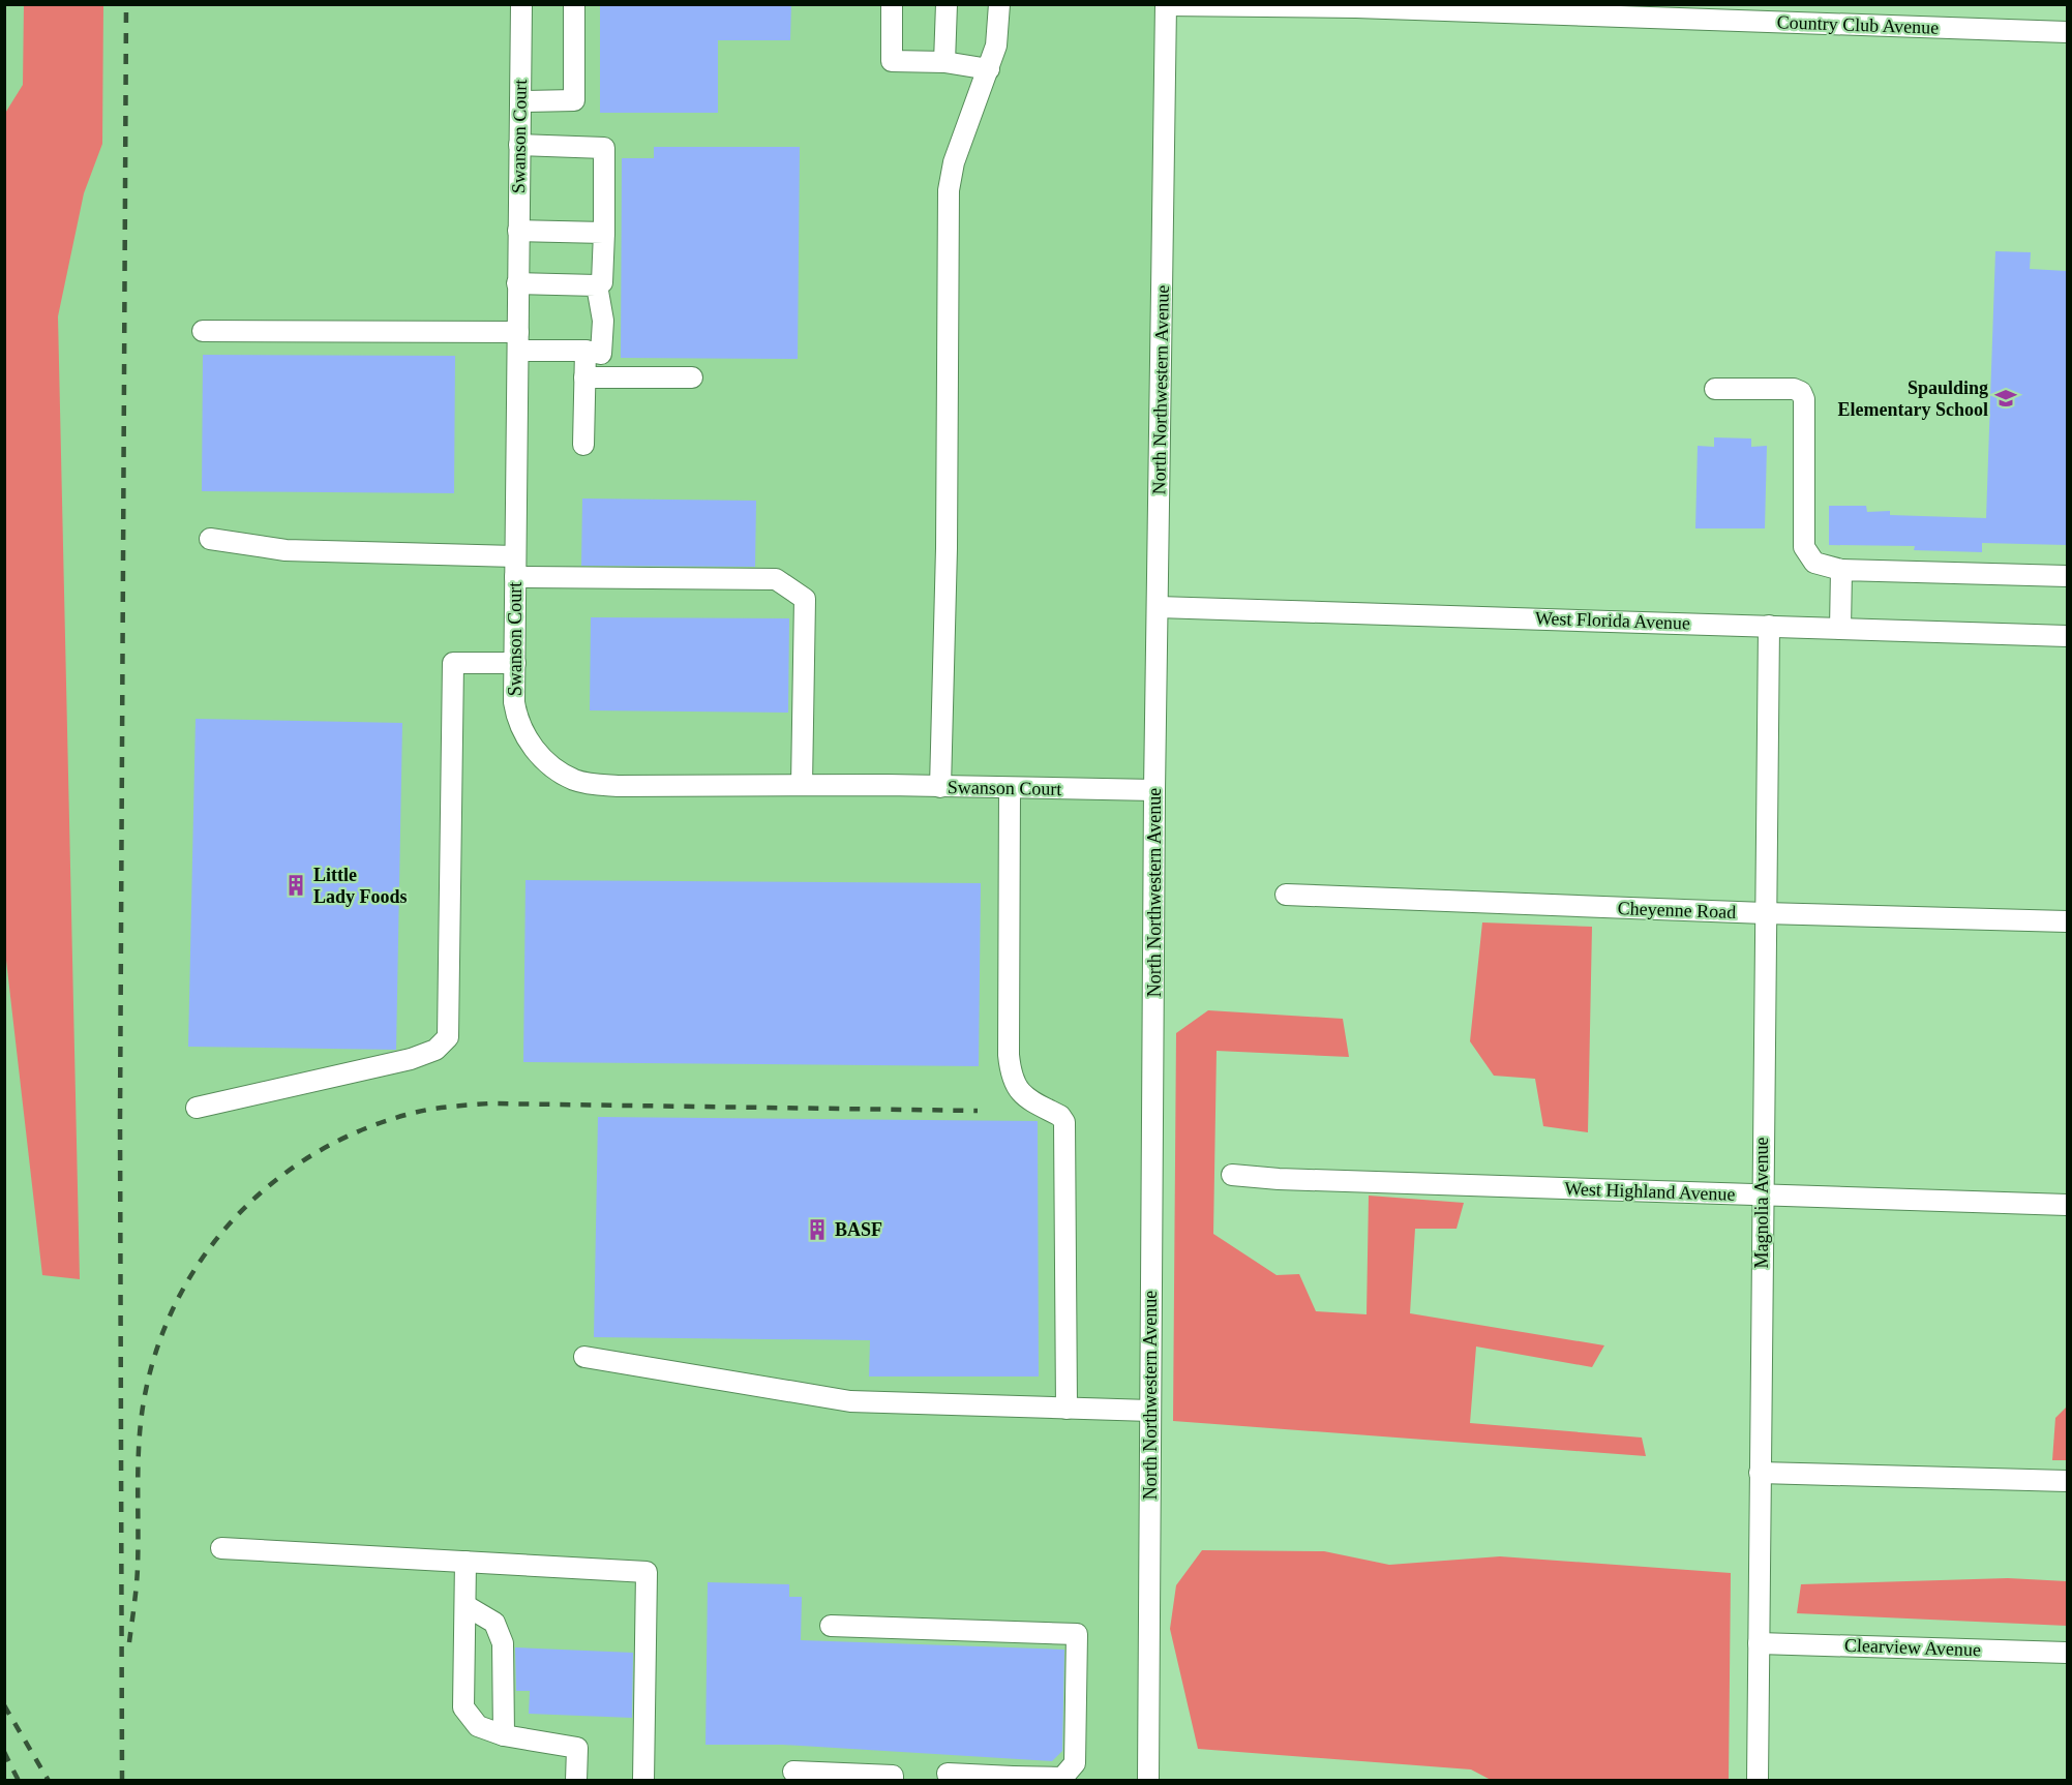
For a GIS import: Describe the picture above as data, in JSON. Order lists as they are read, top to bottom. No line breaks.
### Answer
{"streets":{"street":["Country Club Avenue","Swanson Court","North Northwestern Avenue","West Florida Avenue","Cheyenne Road","West Highland Avenue","Magnolia Avenue","Clearview Avenue"]},"crossings":[["Country Club Avenue","North Northwestern Avenue"],["Swanson Court","North Northwestern Avenue"],["North Northwestern Avenue","West Florida Avenue"],["West Florida Avenue","Magnolia Avenue"],["Cheyenne Road","Magnolia Avenue"],["West Highland Avenue","Magnolia Avenue"],["Magnolia Avenue","Clearview Avenue"]],"places":{"school or university":["Spaulding Elementary School"],"building":["Little Lady Foods","BASF"]}}
